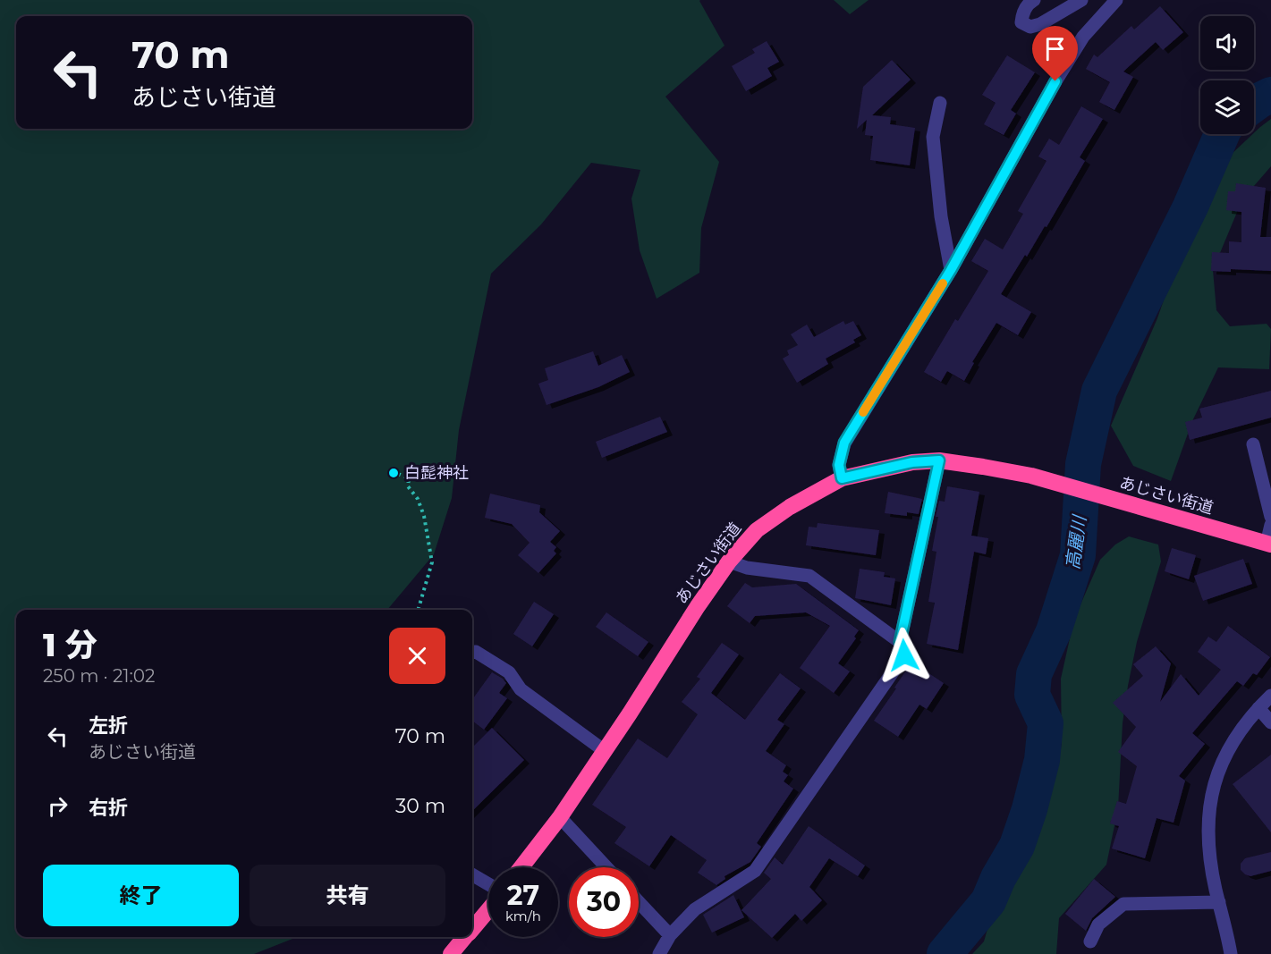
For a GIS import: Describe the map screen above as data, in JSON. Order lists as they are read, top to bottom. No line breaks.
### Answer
{"streets":{"highway":["あじさい街道"]},"water":["高麗川"],"places":["白髭神社"],"page":{"turn":["70 m","あじさい街道"],"heading":["1 分","250 m · 21:02"],"list":[{"name":"左折","note":"あじさい街道","value":"70 m"},{"name":"右折","value":"30 m"}],"buttons":["終了","共有"],"speed":"27 km/h","limit":"30"}}
